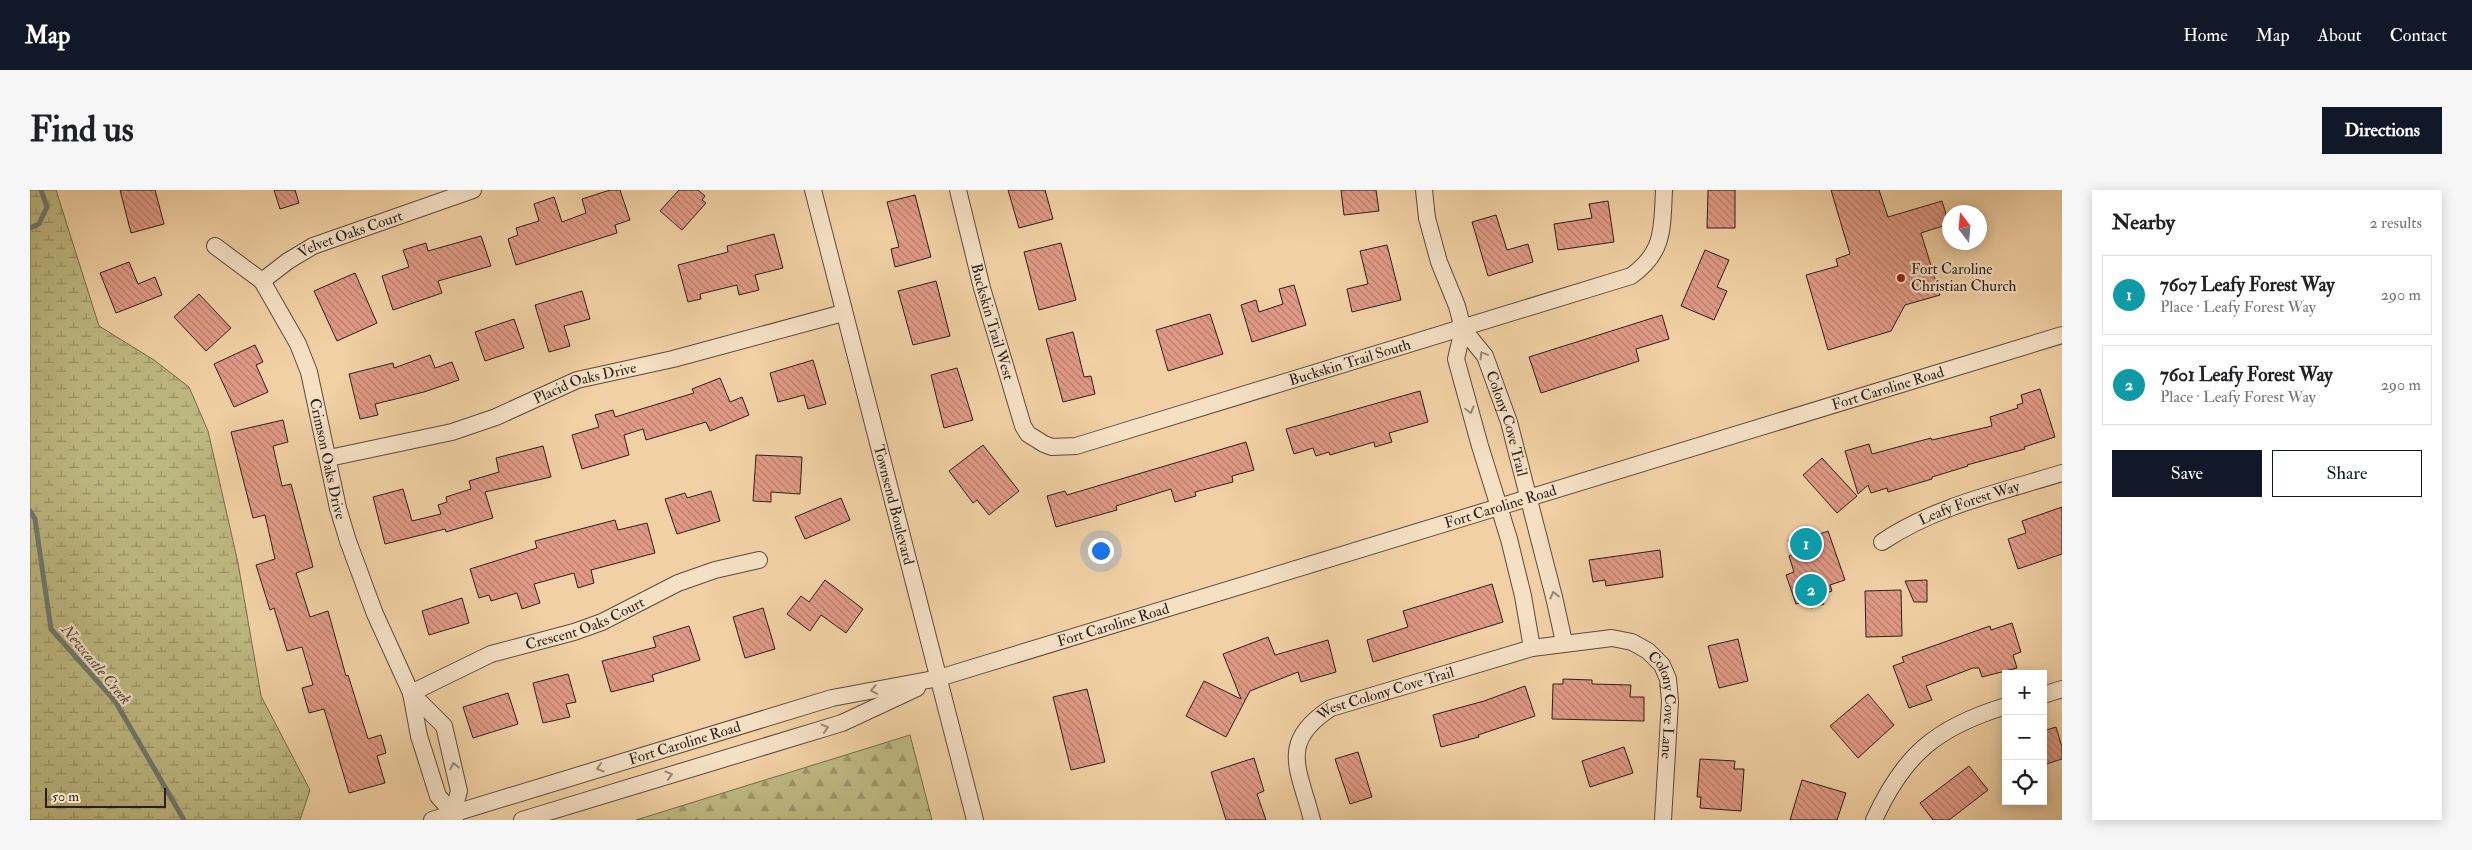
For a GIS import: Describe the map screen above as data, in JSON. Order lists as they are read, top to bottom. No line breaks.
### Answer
{"streets":{"street":["Velvet Oaks Court","Buckskin Trail West","Buckskin Trail South","Placid Oaks Drive","Fort Caroline Road","Colony Cove Trail","Crimson Oaks Drive","Leafy Forest Way","Townsend Boulevard","Crescent Oaks Court","West Colony Cove Trail","Colony Cove Lane"]},"crossings":[["Velvet Oaks Court","Crimson Oaks Drive"],["Buckskin Trail West","Buckskin Trail South"],["Buckskin Trail South","Colony Cove Trail"],["Placid Oaks Drive","Crimson Oaks Drive"],["Placid Oaks Drive","Townsend Boulevard"],["Fort Caroline Road","Colony Cove Trail"],["Fort Caroline Road","Crimson Oaks Drive"],["Fort Caroline Road","Townsend Boulevard"],["Colony Cove Trail","West Colony Cove Trail"],["Colony Cove Trail","Colony Cove Lane"],["Crimson Oaks Drive","Crescent Oaks Court"],["West Colony Cove Trail","Colony Cove Lane"]],"water":["Newcastle Creek"],"places":["Fort Caroline Christian Church"],"scale_bar":"50 m","north":"top","page":{"header":"Map","nav":["Home","Map","About","Contact"],"buttons":["Directions",["Save","Share"]],"title":"Find us","heading":["Nearby","2 results"],"list":[{"mark":"1","name":"7607 Leafy Forest Way","note":"Place · Leafy Forest Way","value":"290 m"},{"mark":"2","name":"7601 Leafy Forest Way","note":"Place · Leafy Forest Way","value":"290 m"}],"pins":["1","2"],"map_buttons":["+","−"],"scale":"50 m"}}
